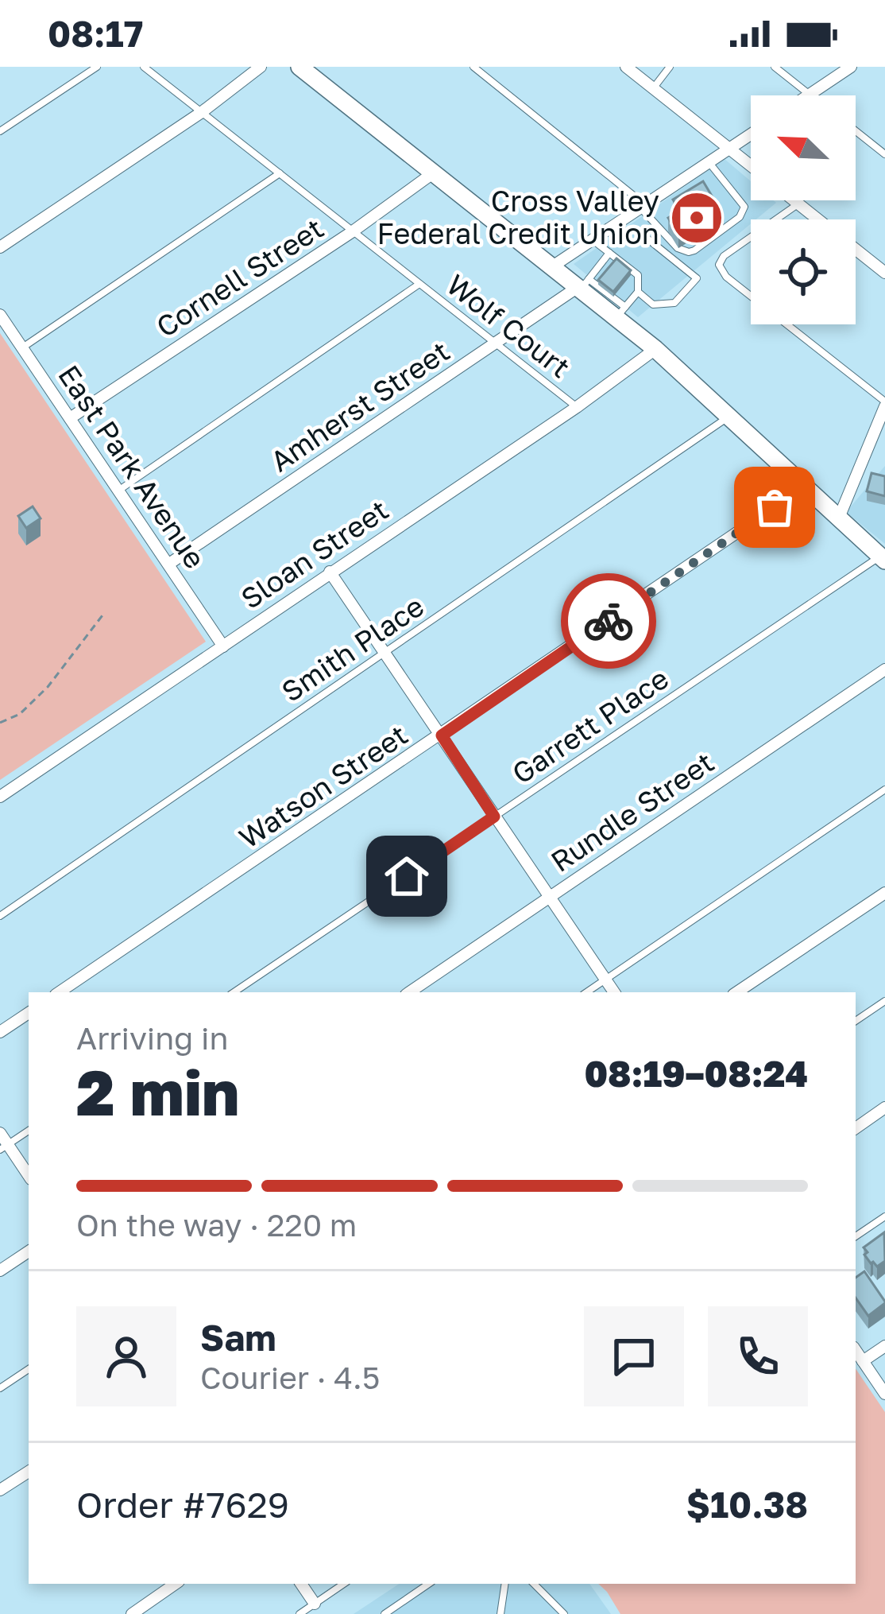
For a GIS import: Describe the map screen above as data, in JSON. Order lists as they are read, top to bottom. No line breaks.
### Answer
{"streets":{"street":["Cornell Street","Amherst Street","East Park Avenue","Sloan Street","Watson Street","Rundle Street"],"lane":["Wolf Court","Smith Place","Garrett Place"]},"crossings":[["Cornell Street","Wolf Court"],["Cornell Street","East Park Avenue"],["Wolf Court","Amherst Street"],["Wolf Court","Sloan Street"],["Amherst Street","East Park Avenue"],["East Park Avenue","Sloan Street"]],"places":{"bank":["Cross Valley Federal Credit Union"]},"north":"top left","page":{"status":"08:17","heading":["2 min","Arriving in","08:19–08:24"],"panel":["Sam","Courier · 4.5","Order #7629","$10.38"],"bar":"On the way · 220 m"}}
